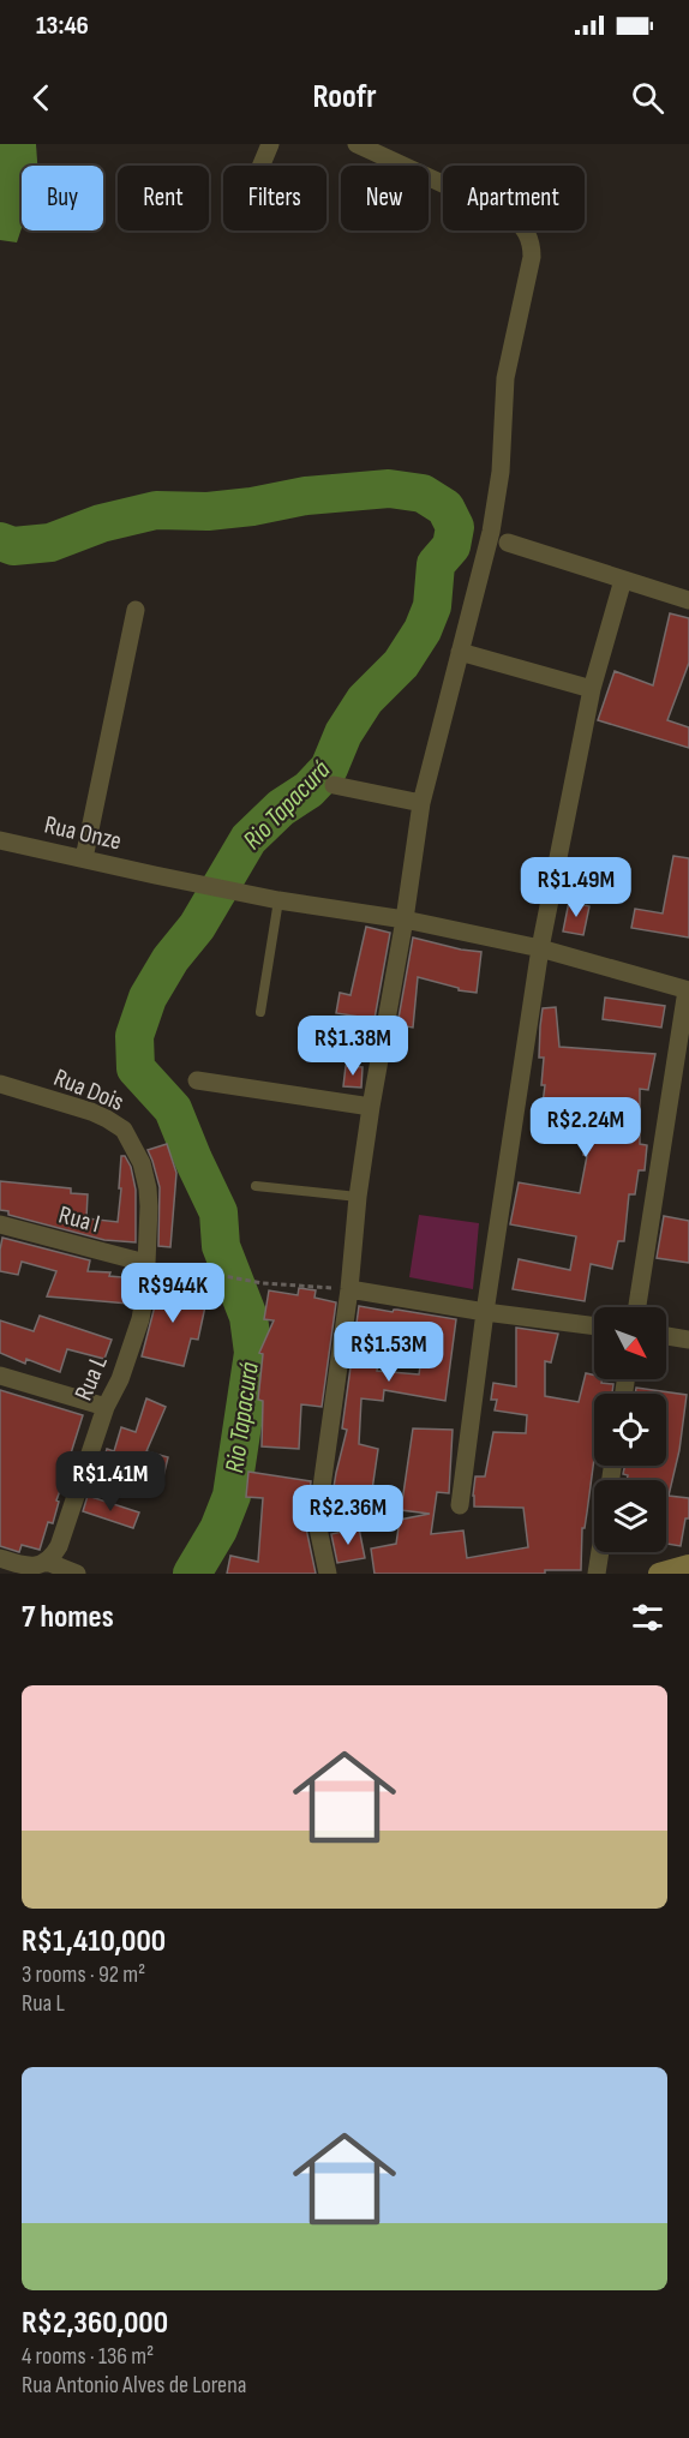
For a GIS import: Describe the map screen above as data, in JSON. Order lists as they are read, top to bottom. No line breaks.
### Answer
{"streets":{"street":["Rua Onze","Rua Dois","Rua I","Rua L"]},"crossings":[["Rua Dois","Rua L"],["Rua I","Rua L"]],"water":["Rio Tapacurá"],"north":"bottom right","page":{"status":"13:46","header":"Roofr","chip":["Buy","Rent","Filters","New","Apartment"],"price":["R$1.49M","R$1.38M","R$2.24M","R$944K","R$1.53M","R$1.41M","R$2.36M"],"heading":"7 homes","list":[{"name":"R$1,410,000","note":"3 rooms · 92 m² · Rua L"},{"name":"R$2,360,000","note":"4 rooms · 136 m² · Rua Antonio Alves de Lorena"}]}}
